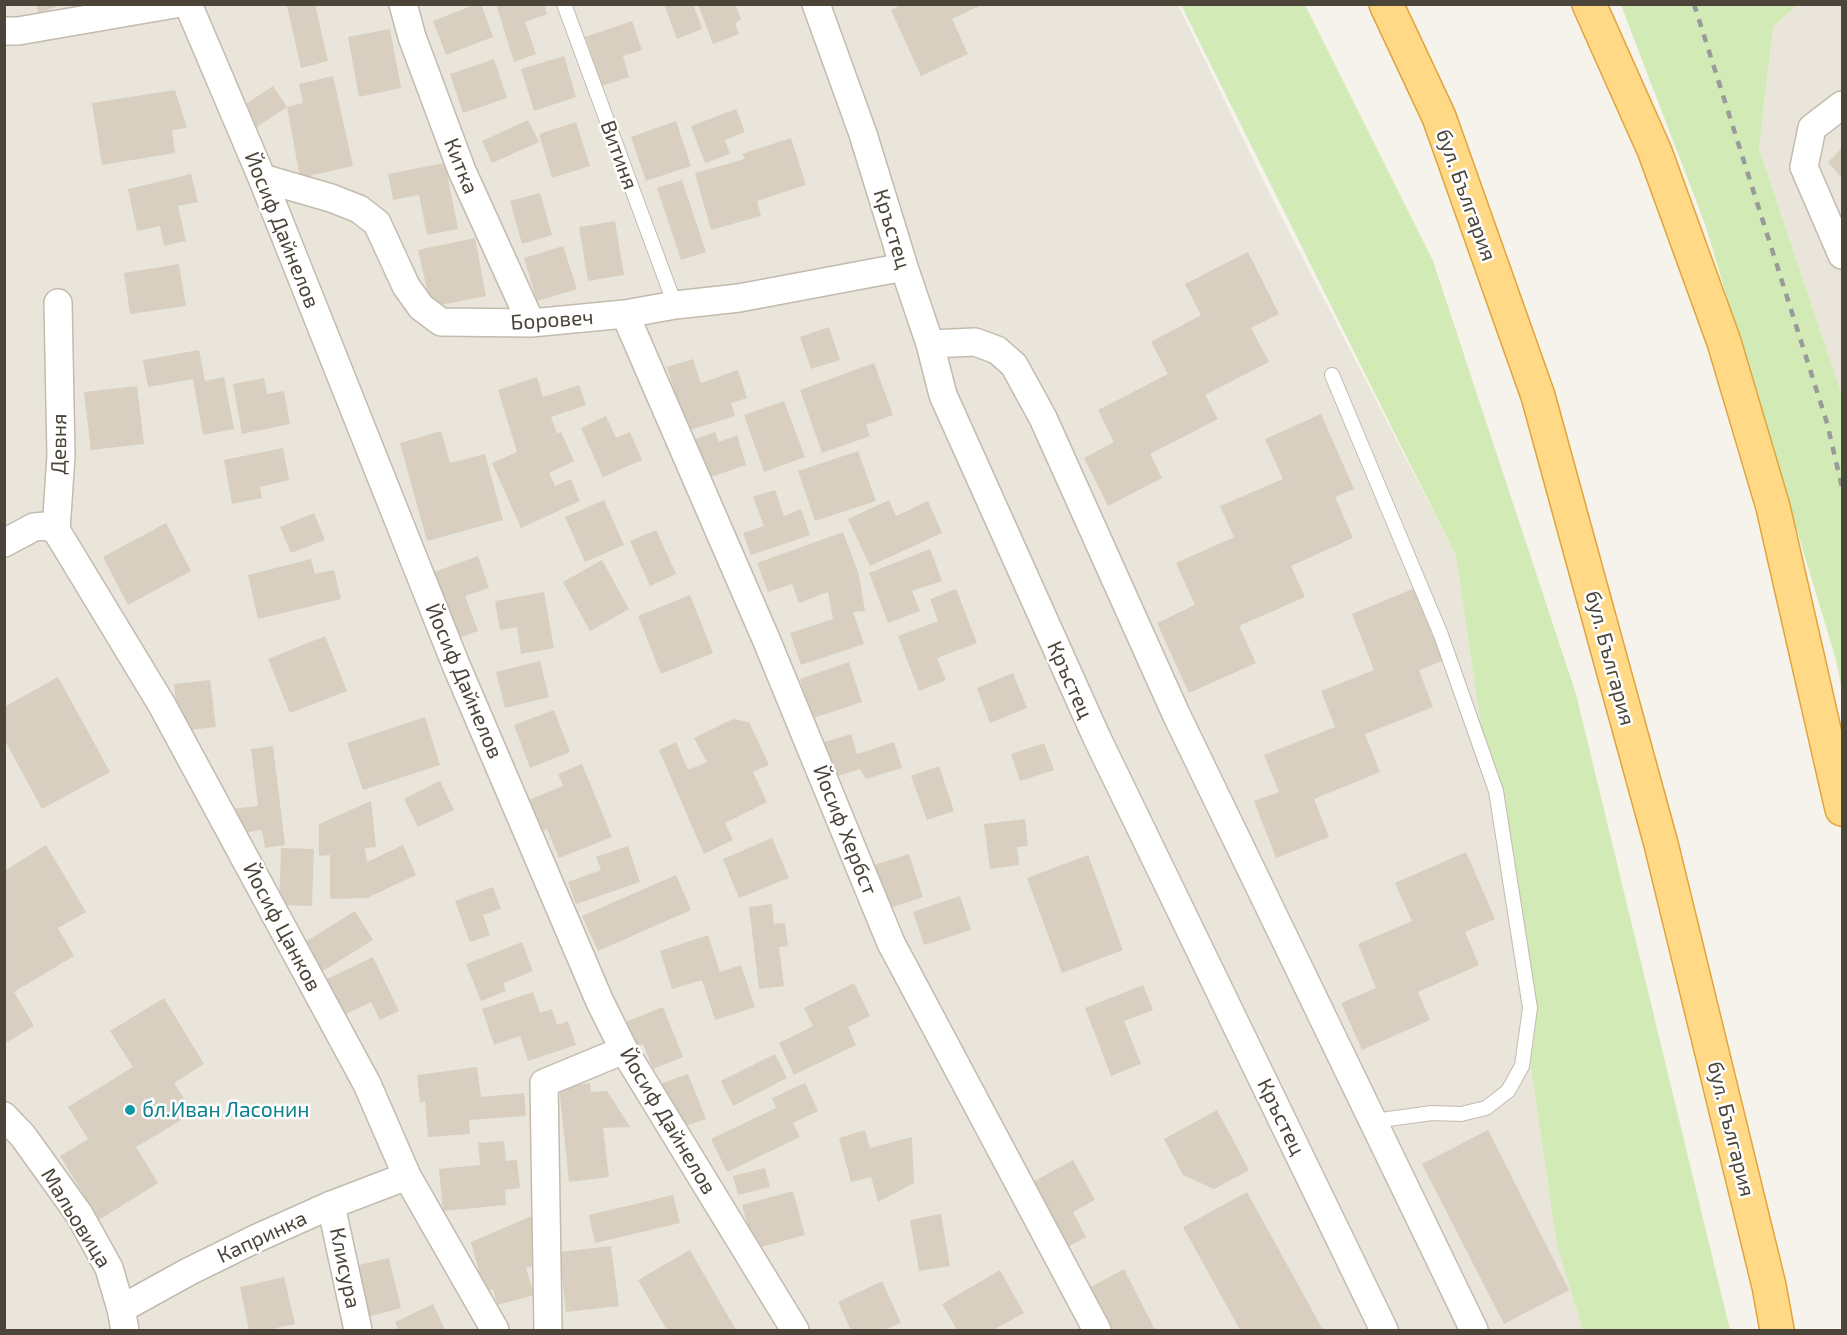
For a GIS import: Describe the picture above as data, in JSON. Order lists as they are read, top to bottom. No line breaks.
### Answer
{"streets":{"highway":["бул. България"],"street":["Китка","Кръстец","Йосиф Дайнелов","Боровеч","Девня","Йосиф Хербст","Йосиф Цанков","Мальовица","Капринка","Клисура"],"lane":["Витиня"]},"crossings":[["Витиня","Боровеч"],["Китка","Боровеч"],["Кръстец","Боровеч"],["Йосиф Дайнелов","Боровеч"],["Боровеч","Йосиф Хербст"],["Девня","Йосиф Цанков"],["Йосиф Цанков","Капринка"],["Мальовица","Капринка"],["Капринка","Клисура"]],"places":["бл.Иван Ласонин"]}
